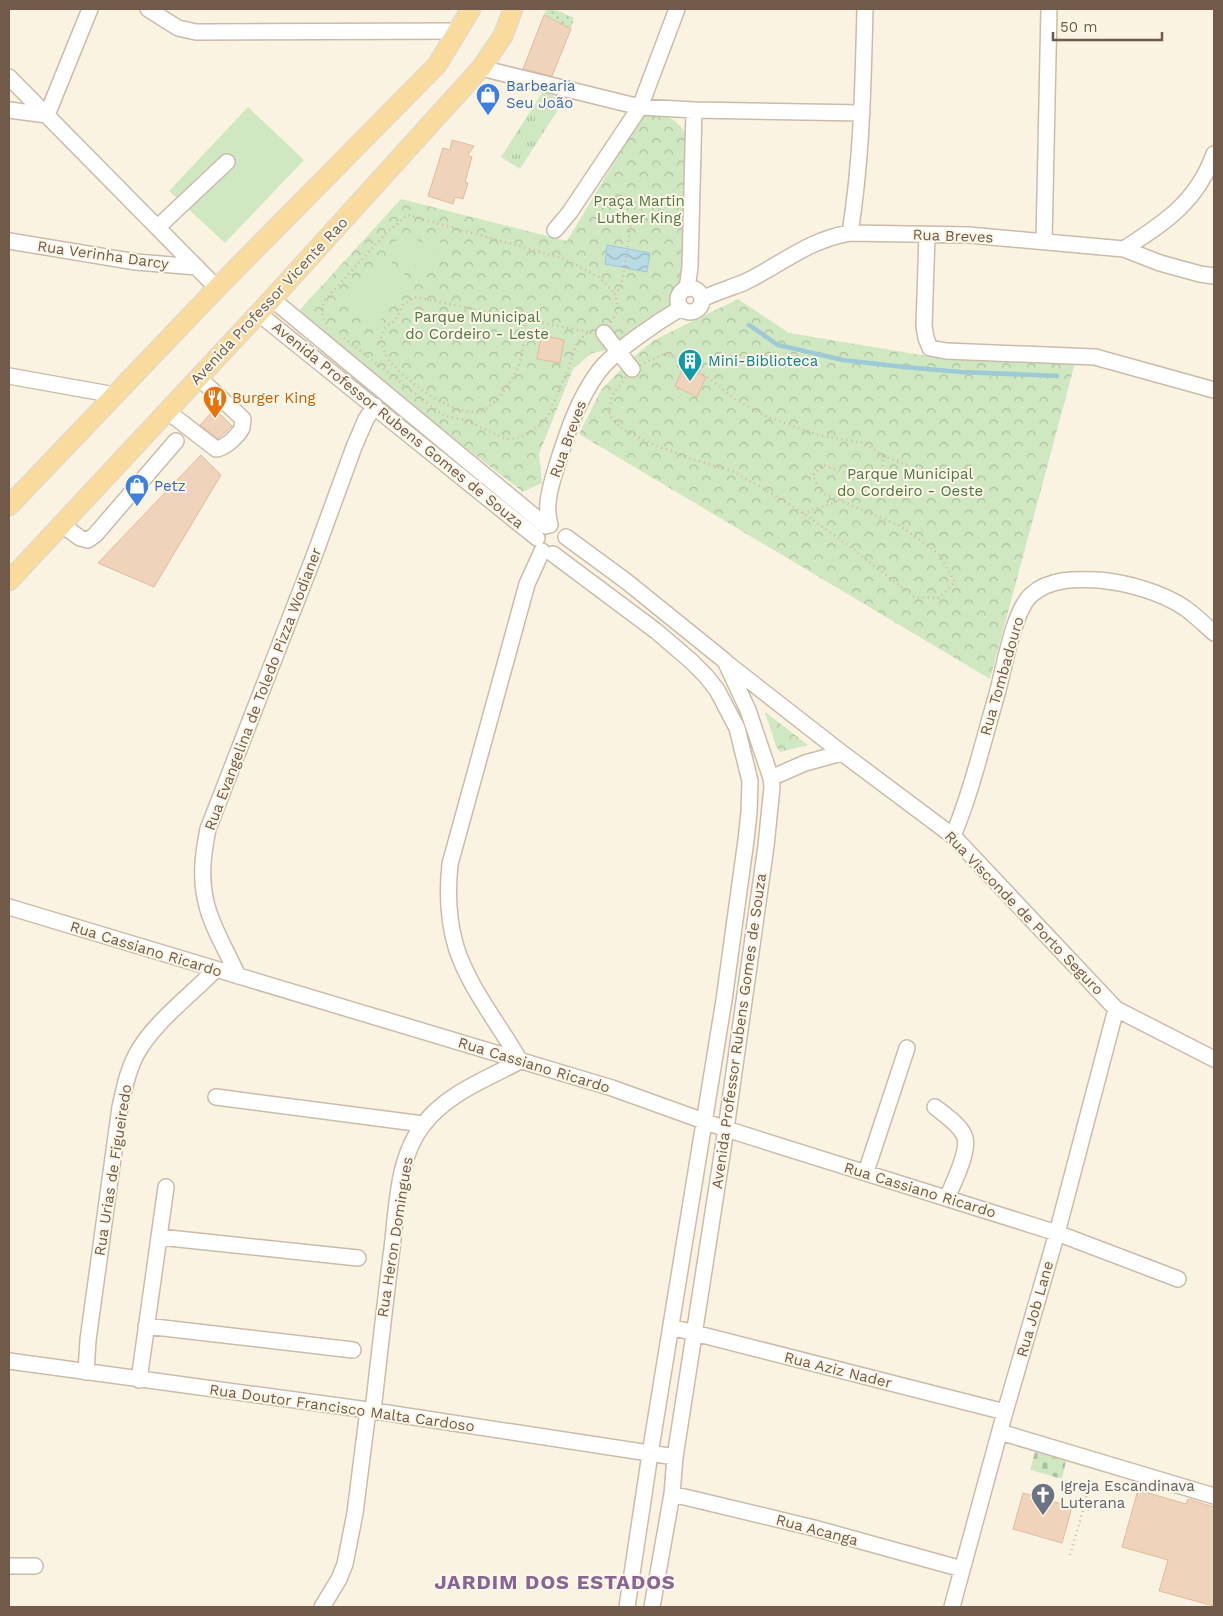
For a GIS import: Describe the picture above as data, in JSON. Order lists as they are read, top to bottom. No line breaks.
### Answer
{"streets":{"main road":["Avenida Professor Vicente Rao"],"street":["Rua Breves","Rua Verinha Darcy","Avenida Professor Rubens Gomes de Souza","Rua Tombadouro","Rua Evangelina de Toledo Pizza Wodianer","Rua Visconde de Porto Seguro","Rua Cassiano Ricardo","Rua Urias de Figueiredo","Rua Heron Domingues","Rua Job Lane","Rua Aziz Nader","Rua Doutor Francisco Malta Cardoso","Rua Acanga"]},"crossings":[["Rua Breves","Avenida Professor Rubens Gomes de Souza"],["Avenida Professor Vicente Rao","Avenida Professor Rubens Gomes de Souza"],["Avenida Professor Rubens Gomes de Souza","Rua Evangelina de Toledo Pizza Wodianer"],["Avenida Professor Rubens Gomes de Souza","Rua Visconde de Porto Seguro"],["Avenida Professor Rubens Gomes de Souza","Rua Cassiano Ricardo"],["Avenida Professor Rubens Gomes de Souza","Rua Aziz Nader"],["Avenida Professor Rubens Gomes de Souza","Rua Doutor Francisco Malta Cardoso"],["Avenida Professor Rubens Gomes de Souza","Rua Acanga"],["Rua Tombadouro","Rua Visconde de Porto Seguro"],["Rua Evangelina de Toledo Pizza Wodianer","Rua Cassiano Ricardo"],["Rua Visconde de Porto Seguro","Rua Job Lane"],["Rua Cassiano Ricardo","Rua Urias de Figueiredo"],["Rua Cassiano Ricardo","Rua Heron Domingues"],["Rua Cassiano Ricardo","Rua Job Lane"],["Rua Urias de Figueiredo","Rua Doutor Francisco Malta Cardoso"],["Rua Heron Domingues","Rua Doutor Francisco Malta Cardoso"],["Rua Job Lane","Rua Aziz Nader"],["Rua Job Lane","Rua Acanga"]],"districts":["JARDIM DOS ESTADOS"],"parks":["Praça Martin Luther King","Parque Municipal do Cordeiro - Leste","Parque Municipal do Cordeiro - Oeste"],"places":{"shop":["Barbearia Seu João","Petz"],"building":["Mini-Biblioteca"],"restaurant":["Burger King"],"church":["Igreja Escandinava Luterana"]},"scale_bar":"50 m"}
